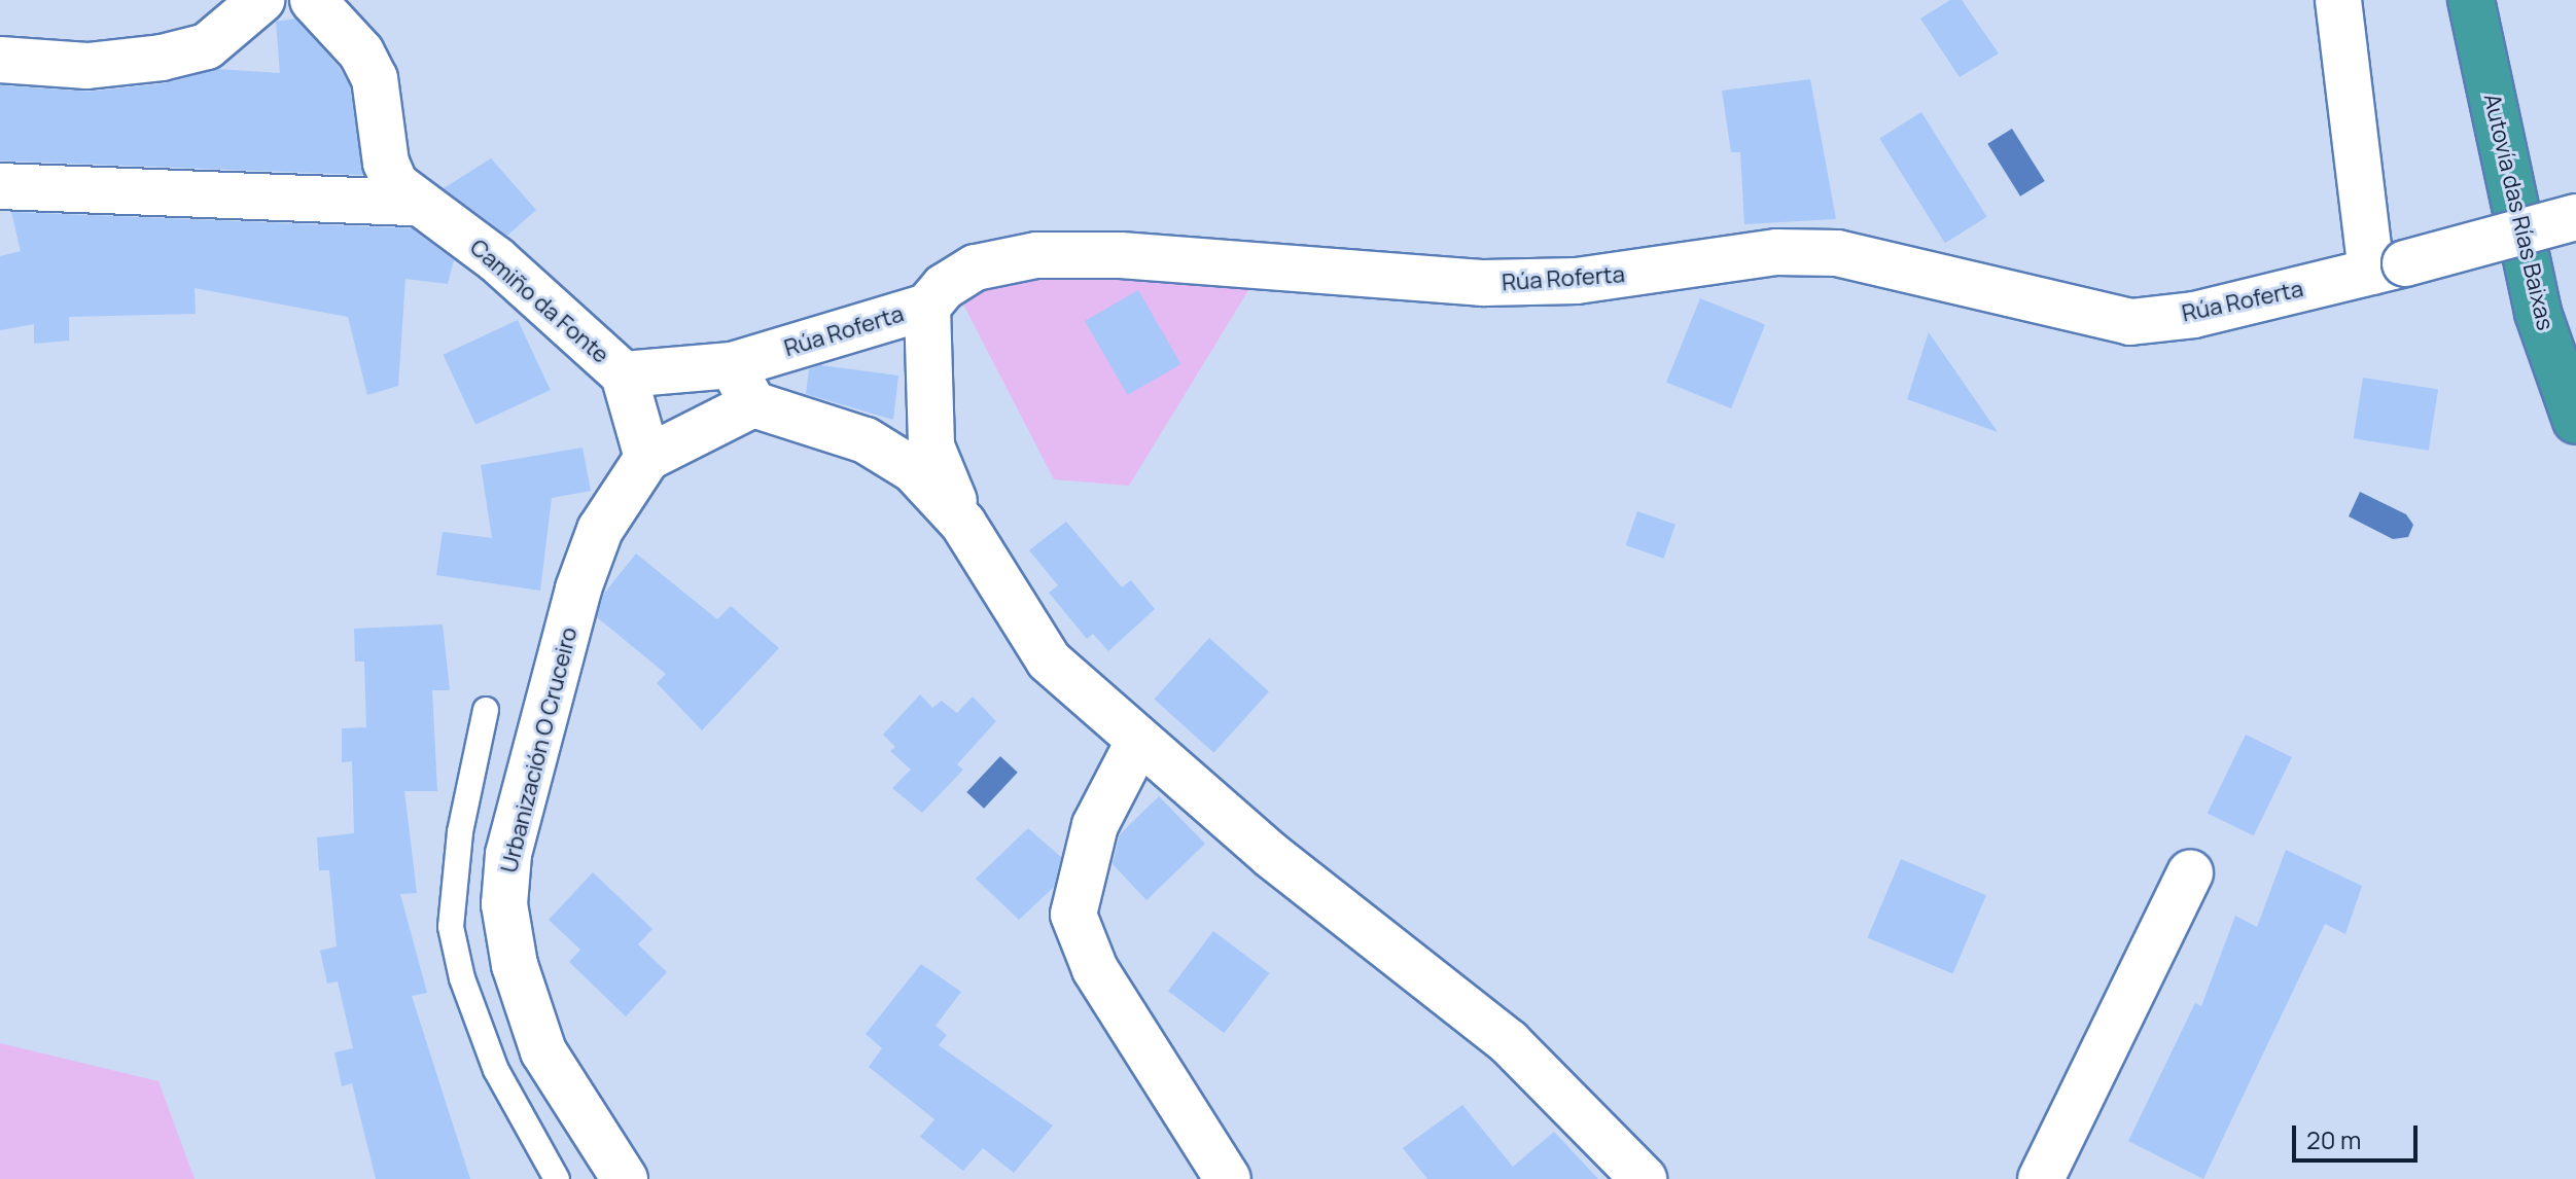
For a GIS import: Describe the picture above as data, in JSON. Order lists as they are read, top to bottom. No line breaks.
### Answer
{"streets":{"highway":["Autovía das Rías Baixas"],"street":["Rúa Roferta","Camiño da Fonte","Urbanización O Cruceiro"]},"crossings":[["Rúa Roferta","Camiño da Fonte"],["Camiño da Fonte","Urbanización O Cruceiro"]],"scale_bar":"20 m"}
